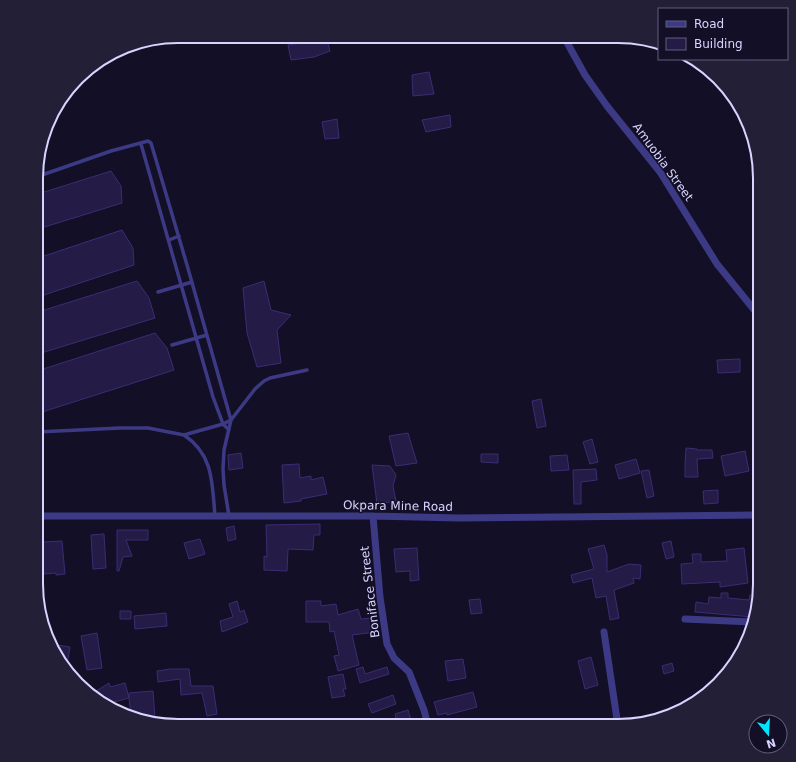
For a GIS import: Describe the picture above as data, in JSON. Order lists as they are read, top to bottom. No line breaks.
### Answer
{"streets":{"street":["Amuobia Street","Okpara Mine Road","Boniface Street"]},"crossings":[["Okpara Mine Road","Boniface Street"]],"legend":["Road","Building"],"north":"bottom"}
